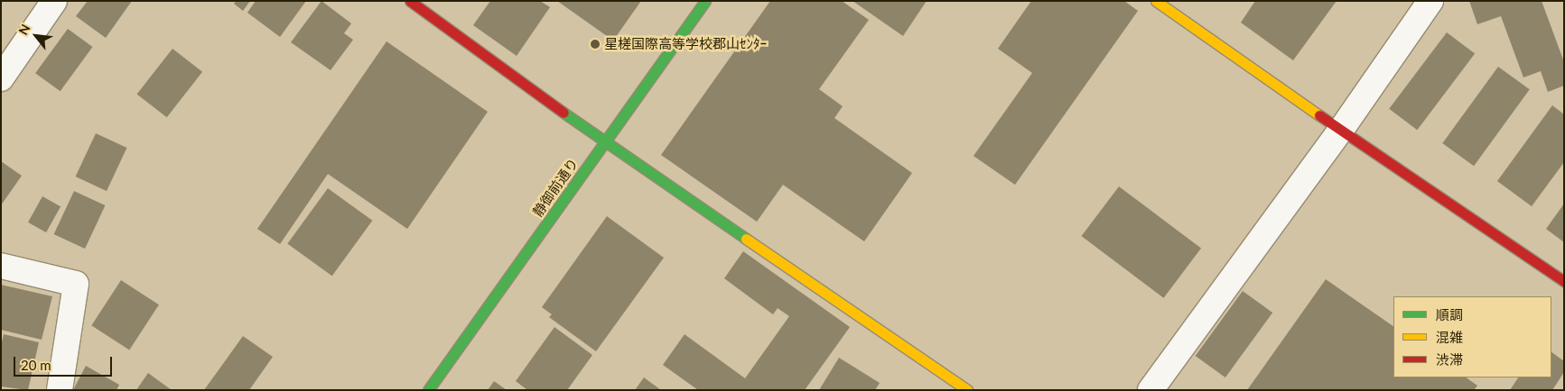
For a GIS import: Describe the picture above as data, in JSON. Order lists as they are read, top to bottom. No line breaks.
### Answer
{"streets":{"street":["静御前通り"]},"places":["星槎国際高等学校郡山ｾﾝﾀｰ"],"legend":["順調","混雑","渋滞"],"scale_bar":"20 m","north":"top left"}
